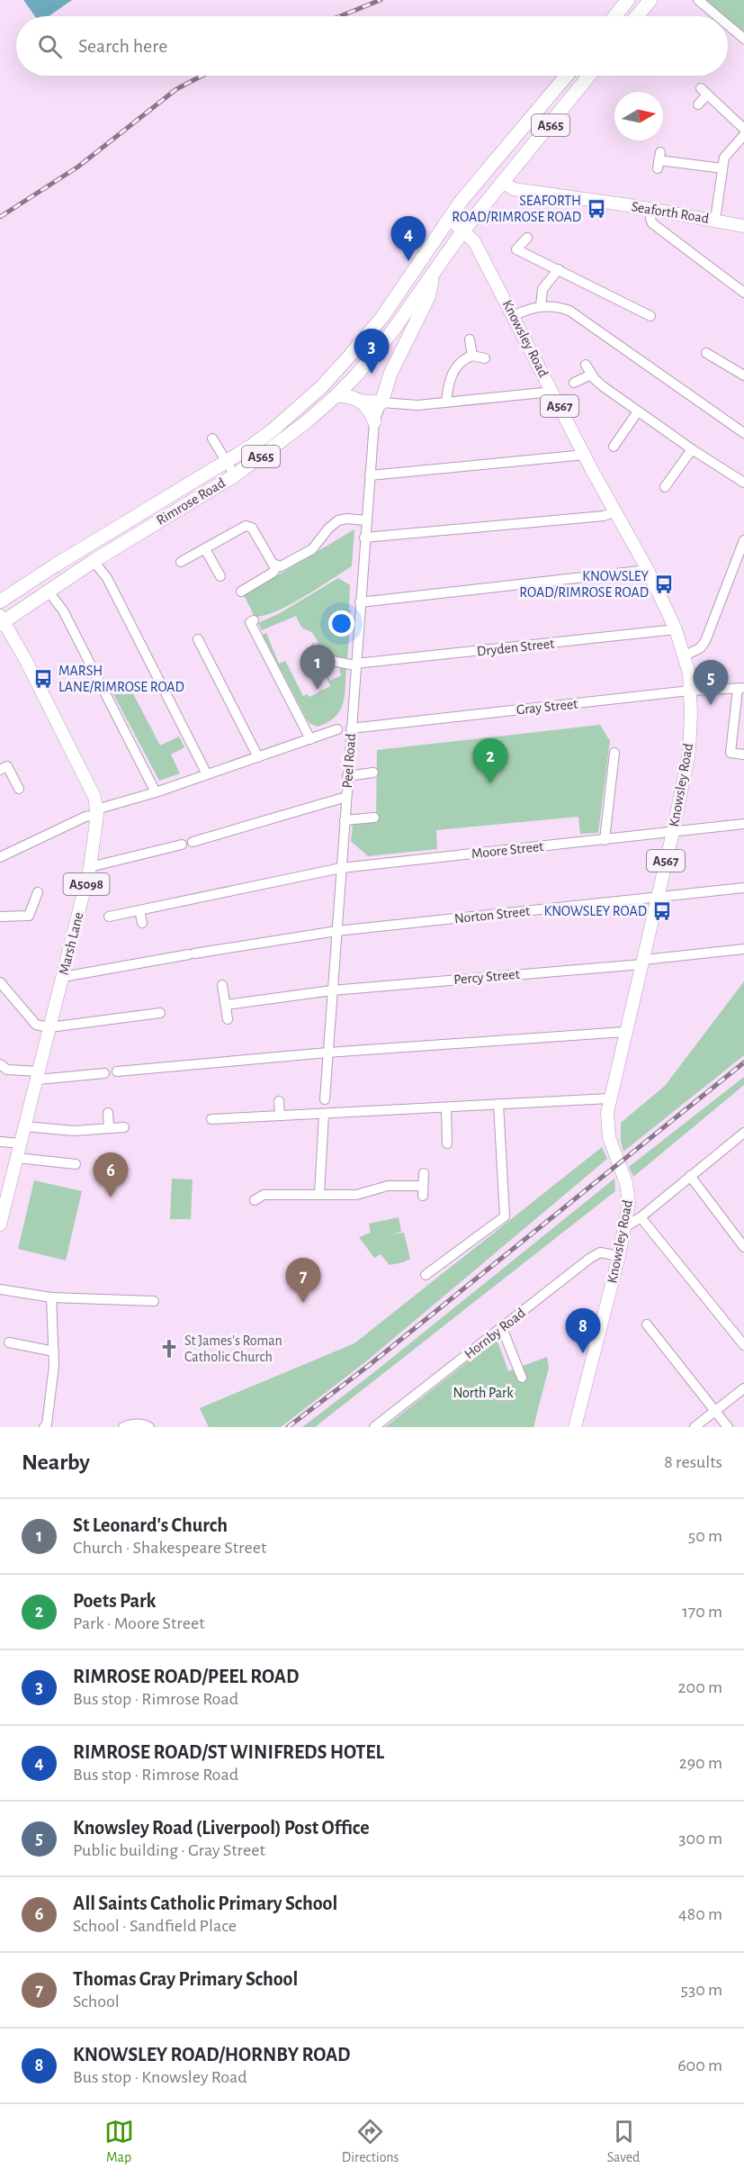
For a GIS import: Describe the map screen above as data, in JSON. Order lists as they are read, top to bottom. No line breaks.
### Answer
{"streets":{"highway":["A565","Rimrose Road"],"main road":["Seaforth Road","Knowsley Road","A567","A5098","Marsh Lane"],"street":["Dryden Street","Gray Street","Peel Road","Moore Street","Norton Street","Percy Street","Hornby Road"]},"crossings":[["A565","Seaforth Road"],["A565","Knowsley Road"],["A565","Rimrose Road"],["Knowsley Road","Rimrose Road"],["Knowsley Road","Dryden Street"],["Knowsley Road","Gray Street"],["Knowsley Road","Moore Street"],["Knowsley Road","Norton Street"],["Knowsley Road","Percy Street"],["Knowsley Road","Hornby Road"],["Rimrose Road","Marsh Lane"],["Dryden Street","Peel Road"],["Gray Street","Peel Road"],["Peel Road","Moore Street"],["Peel Road","Norton Street"],["Peel Road","Percy Street"],["Norton Street","Marsh Lane"]],"parks":["North Park"],"places":{"bus stop":["SEAFORTH ROAD/RIMROSE ROAD","KNOWSLEY ROAD/RIMROSE ROAD","MARSH LANE/RIMROSE ROAD","KNOWSLEY ROAD"],"church":["St James's Roman Catholic Church"]},"north":"right","page":{"search":"Search here","pins":["4","3","1","5","2","6","7","8"],"heading":["Nearby","8 results"],"list":[{"mark":"1","name":"St Leonard's Church","note":"Church · Shakespeare Street","value":"50 m"},{"mark":"2","name":"Poets Park","note":"Park · Moore Street","value":"170 m"},{"mark":"3","name":"RIMROSE ROAD/PEEL ROAD","note":"Bus stop · Rimrose Road","value":"200 m"},{"mark":"4","name":"RIMROSE ROAD/ST WINIFREDS HOTEL","note":"Bus stop · Rimrose Road","value":"290 m"},{"mark":"5","name":"Knowsley Road (Liverpool) Post Office","note":"Public building · Gray Street","value":"300 m"},{"mark":"6","name":"All Saints Catholic Primary School","note":"School · Sandfield Place","value":"480 m"},{"mark":"7","name":"Thomas Gray Primary School","note":"School","value":"530 m"},{"mark":"8","name":"KNOWSLEY ROAD/HORNBY ROAD","note":"Bus stop · Knowsley Road","value":"600 m"}],"nav":["Map","Directions","Saved"]}}
